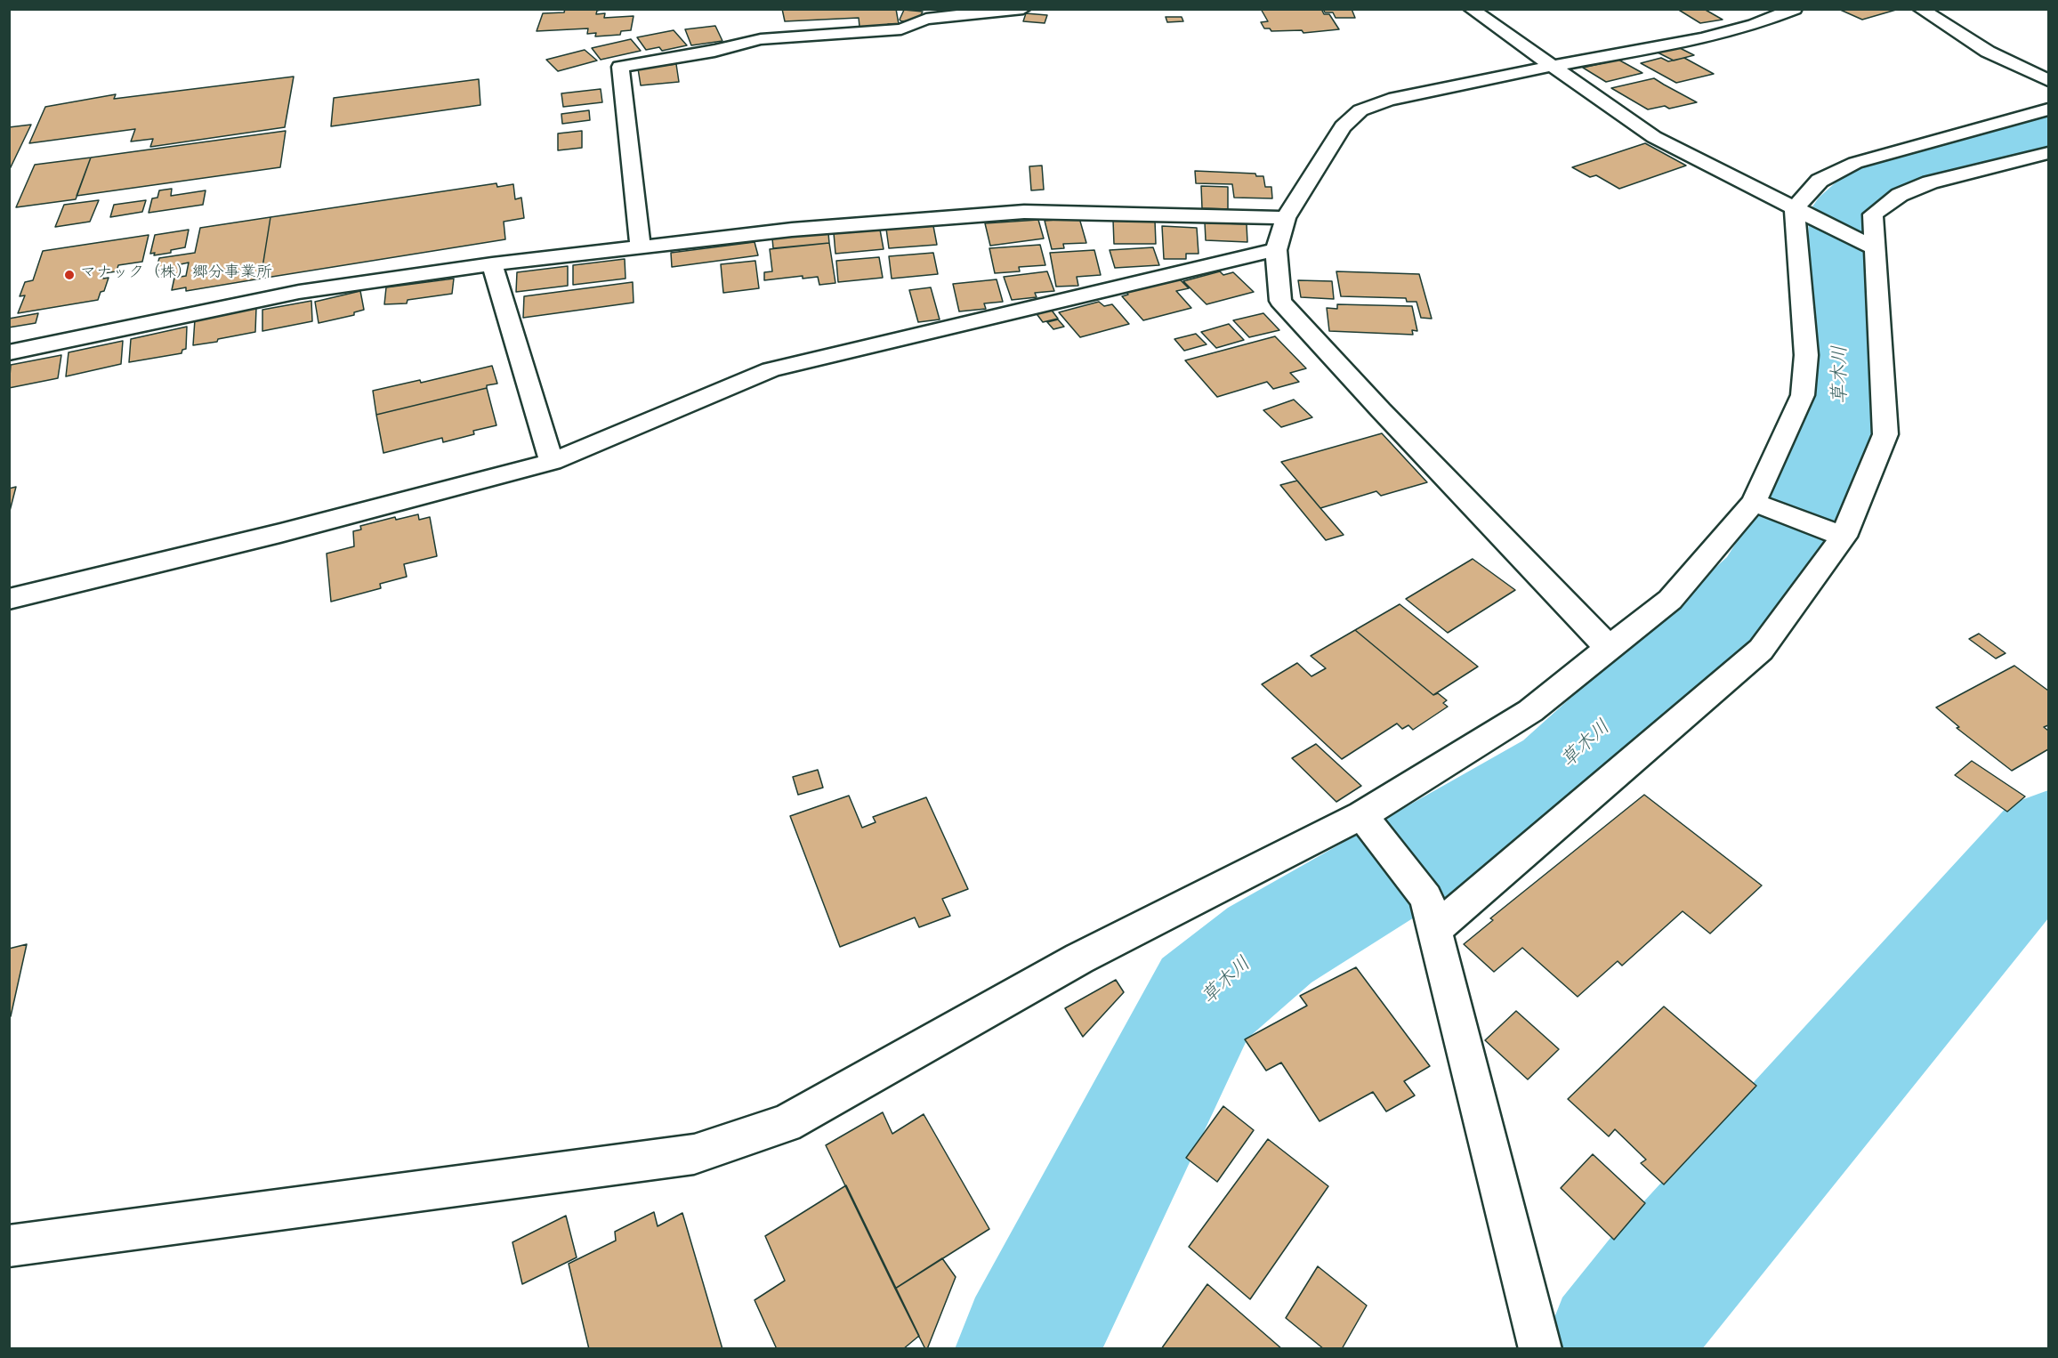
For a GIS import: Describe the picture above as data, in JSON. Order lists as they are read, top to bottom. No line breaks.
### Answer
{"water":["草木川"],"places":["マナック（株）郷分事業所"]}
